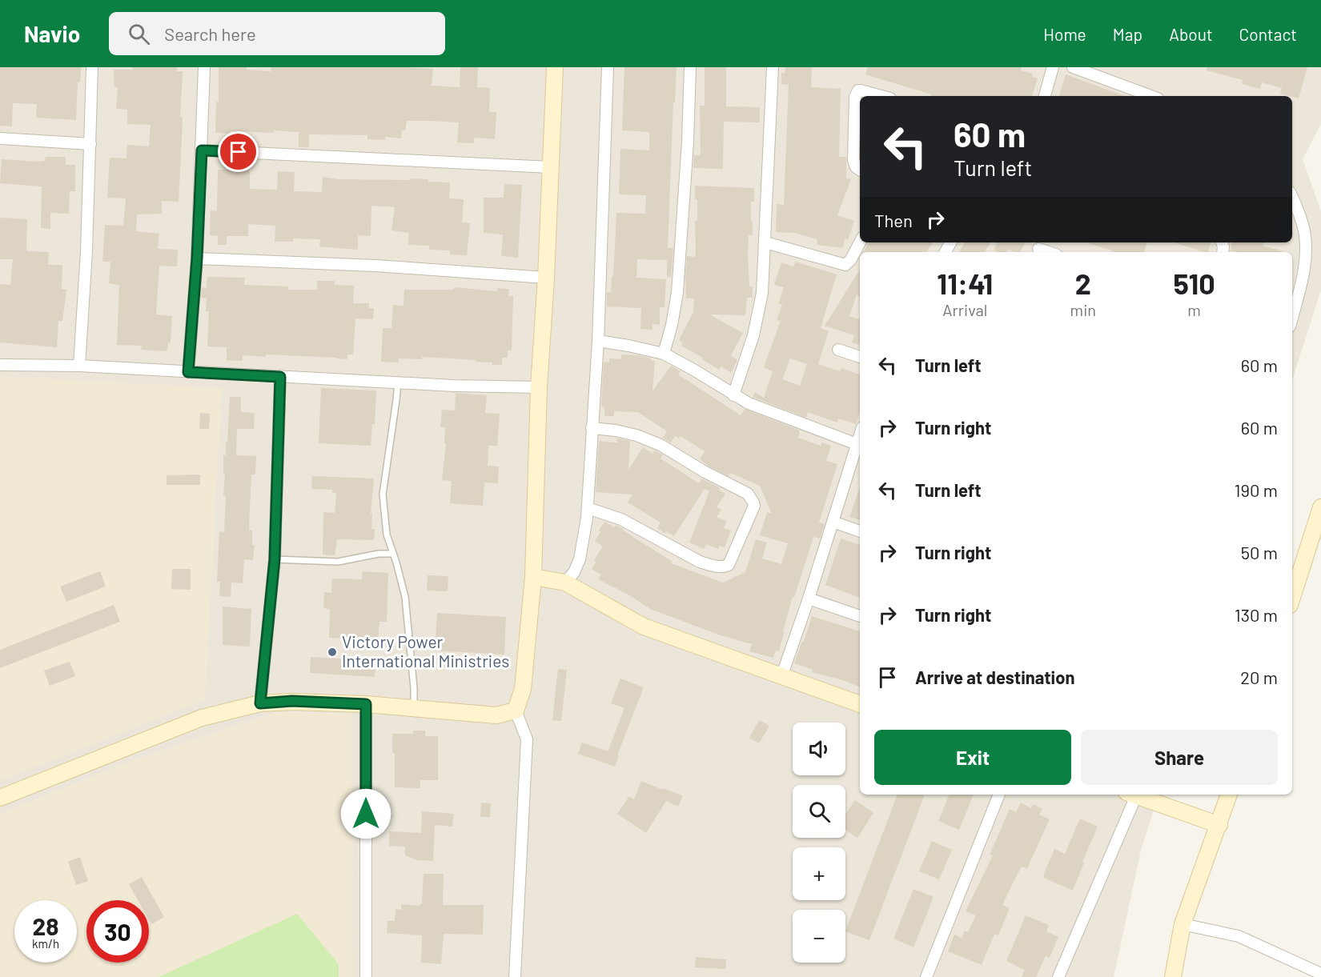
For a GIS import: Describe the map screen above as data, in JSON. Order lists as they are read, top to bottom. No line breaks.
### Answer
{"places":["Victory Power International Ministries"],"page":{"header":"Navio","search":"Search here","nav":["Home","Map","About","Contact"],"turn":["60 m","Turn left"],"then":"Then","eta":["11:41","Arrival","2","min","510","m"],"list":[{"name":"Turn left","value":"60 m"},{"name":"Turn right","value":"60 m"},{"name":"Turn left","value":"190 m"},{"name":"Turn right","value":"50 m"},{"name":"Turn right","value":"130 m"},{"name":"Arrive at destination","value":"20 m"}],"buttons":["Exit","Share"],"map_buttons":["+","−"],"speed":"28 km/h","limit":"30"}}
